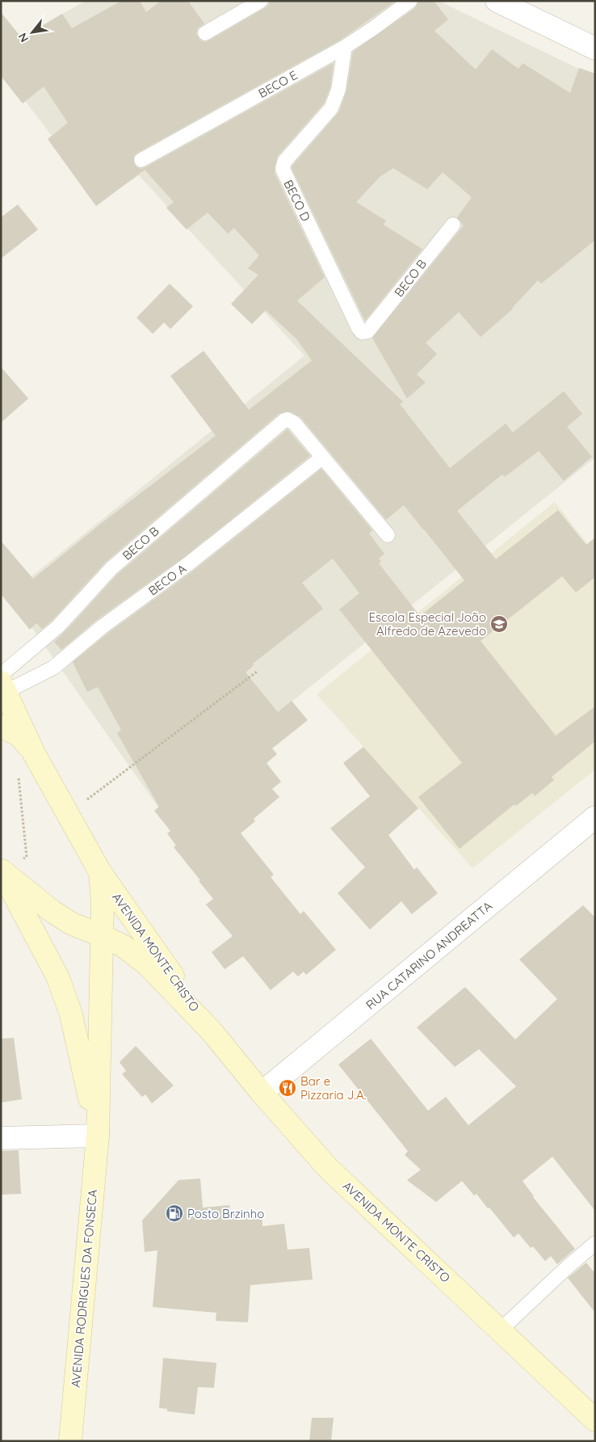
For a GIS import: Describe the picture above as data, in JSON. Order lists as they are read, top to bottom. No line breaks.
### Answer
{"streets":{"main road":["AVENIDA MONTE CRISTO","AVENIDA RODRIGUES DA FONSECA"],"street":["RUA CATARINO ANDREATTA"],"lane":["BECO E","BECO D","BECO B","BECO A"]},"crossings":[["BECO E","BECO D"],["BECO D","BECO B"],["BECO B","BECO A"],["AVENIDA MONTE CRISTO","RUA CATARINO ANDREATTA"],["AVENIDA MONTE CRISTO","AVENIDA RODRIGUES DA FONSECA"]],"places":{"school or university":["Escola Especial João Alfredo de Azevedo"],"restaurant":["Bar e Pizzaria J.A."],"fuel station":["Posto Brzinho"]},"north":"bottom left"}
